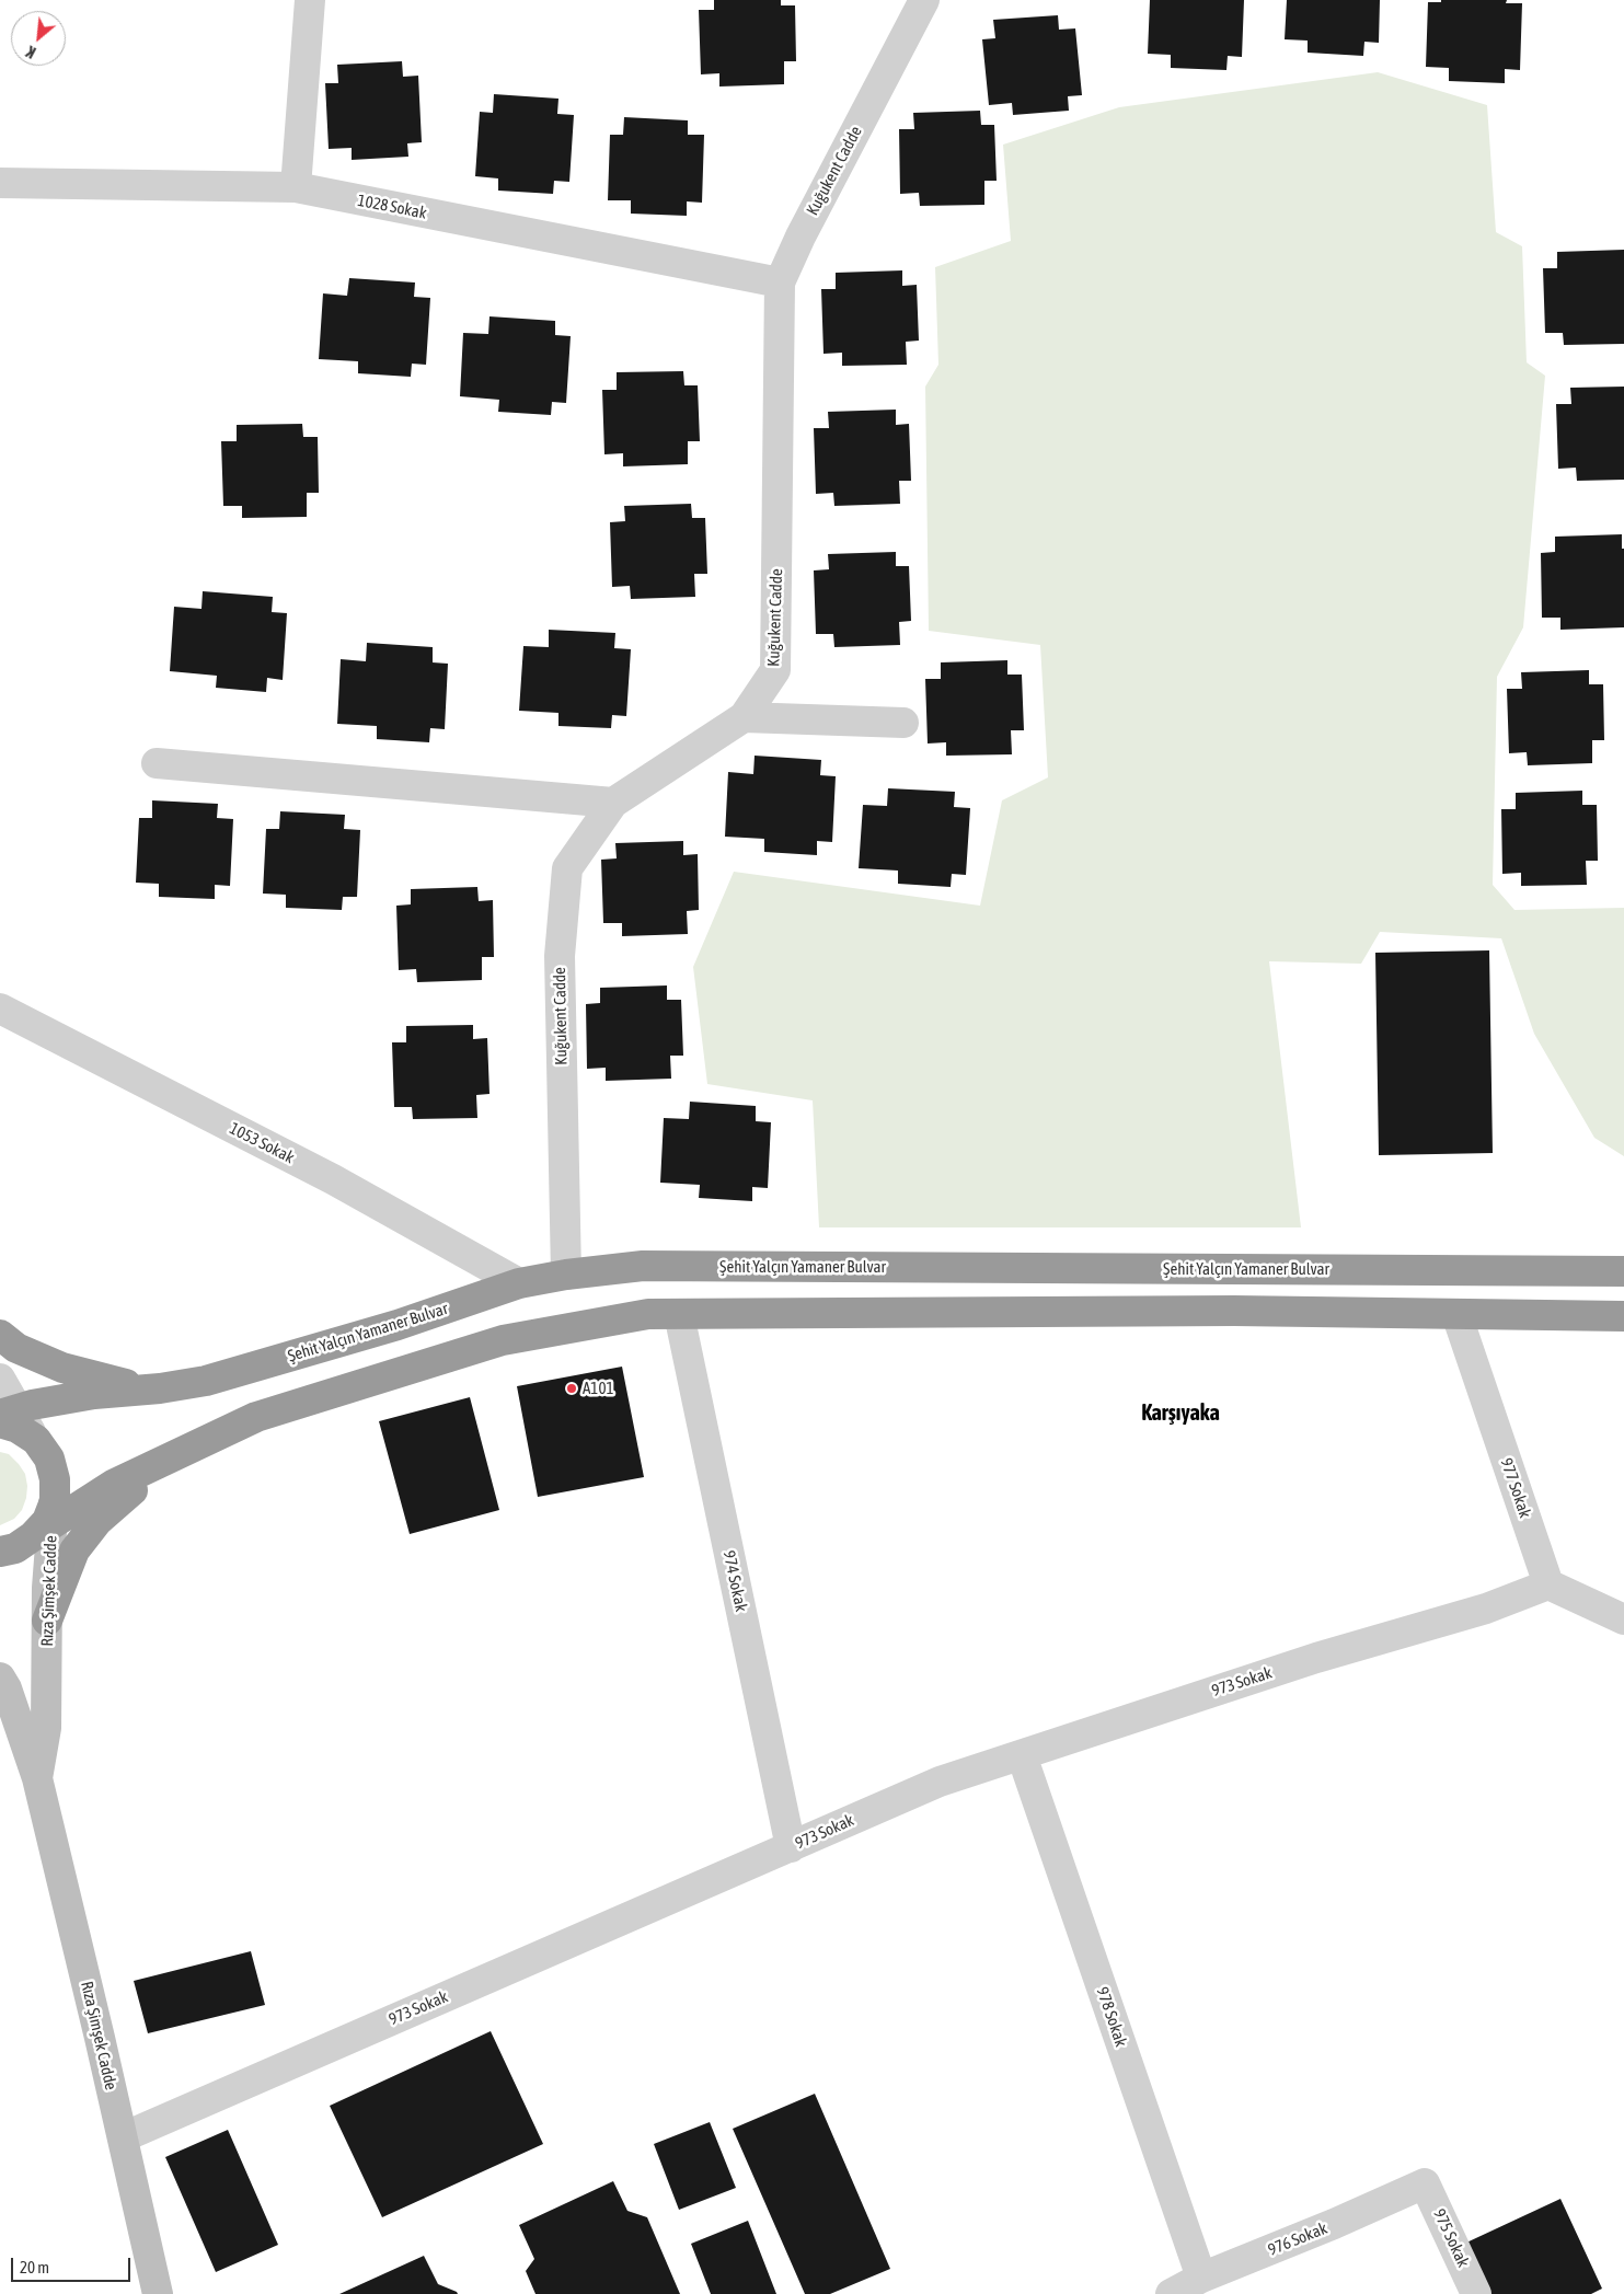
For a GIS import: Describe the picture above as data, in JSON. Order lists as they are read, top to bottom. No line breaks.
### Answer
{"streets":{"highway":["Şehit Yalçın Yamaner Bulvar"],"street":["Kuğukent Cadde","1028 Sokak","1053 Sokak","977 Sokak","974 Sokak","Rıza Şimşek Cadde","973 Sokak","978 Sokak","975 Sokak","976 Sokak"]},"crossings":[["Kuğukent Cadde","1028 Sokak"],["Kuğukent Cadde","Şehit Yalçın Yamaner Bulvar"],["1053 Sokak","Şehit Yalçın Yamaner Bulvar"],["977 Sokak","973 Sokak"],["974 Sokak","973 Sokak"],["Rıza Şimşek Cadde","973 Sokak"],["973 Sokak","978 Sokak"],["978 Sokak","976 Sokak"],["975 Sokak","976 Sokak"]],"districts":["Karşıyaka"],"places":["A101"],"scale_bar":"20 m","north":"bottom left"}
